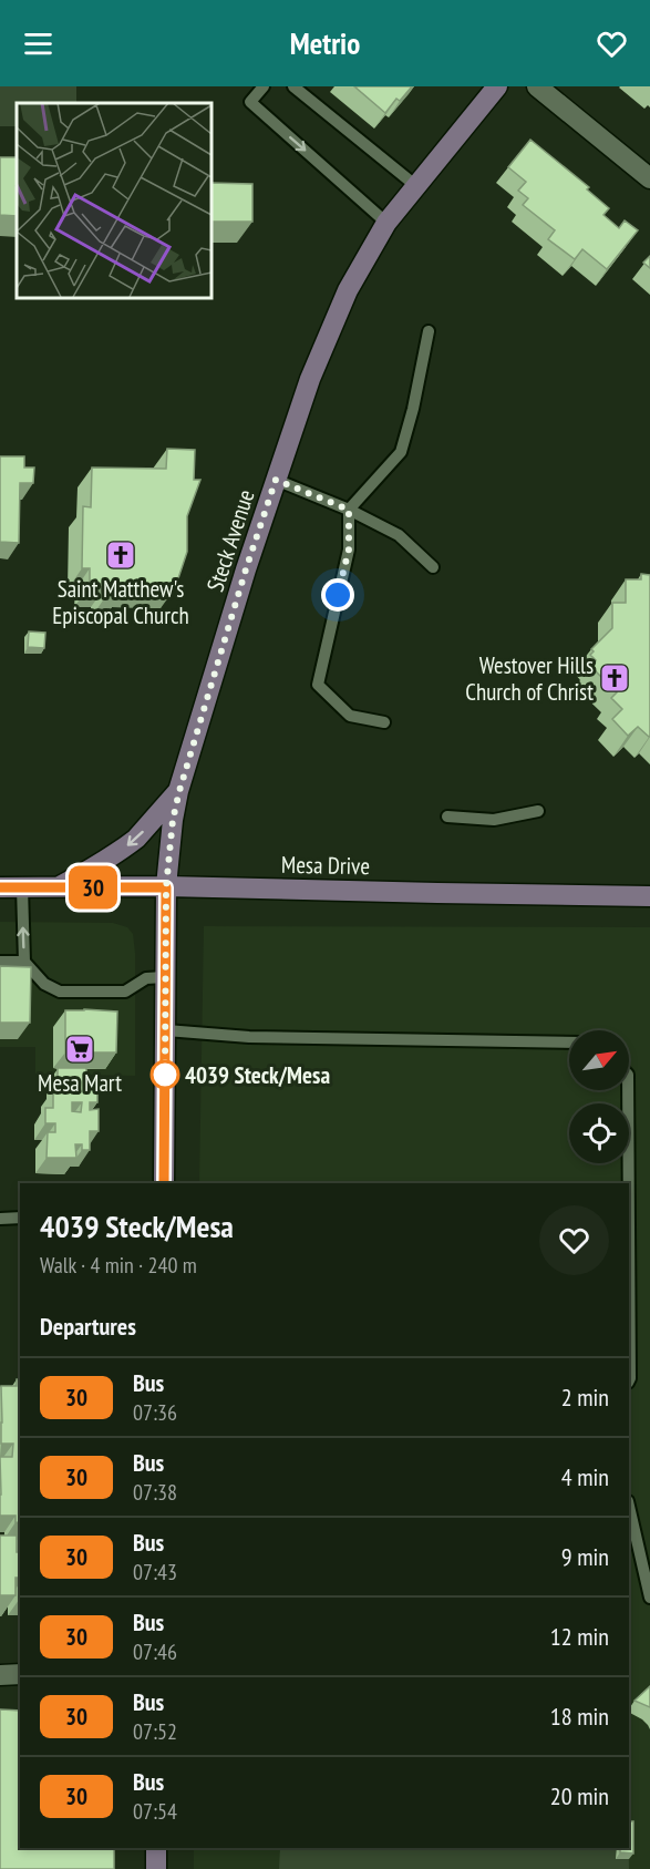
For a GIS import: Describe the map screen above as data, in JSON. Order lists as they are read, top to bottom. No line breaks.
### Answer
{"streets":{"street":["Steck Avenue","Mesa Drive"]},"crossings":[["Steck Avenue","Mesa Drive"]],"places":{"church":["Saint Matthew's Episcopal Church","Westover Hills Church of Christ"],"supermarket":["Mesa Mart"],"other":["4039 Steck/Mesa"]},"lines":["bus line 30"],"north":"top right","page":{"header":"Metrio","on_map":"30","heading":[["4039 Steck/Mesa","Walk · 4 min · 240 m"],"Departures"],"list":[{"mark":"30","name":"Bus","note":"07:36","value":"2 min"},{"mark":"30","name":"Bus","note":"07:38","value":"4 min"},{"mark":"30","name":"Bus","note":"07:43","value":"9 min"},{"mark":"30","name":"Bus","note":"07:46","value":"12 min"},{"mark":"30","name":"Bus","note":"07:52","value":"18 min"},{"mark":"30","name":"Bus","note":"07:54","value":"20 min"}]}}
